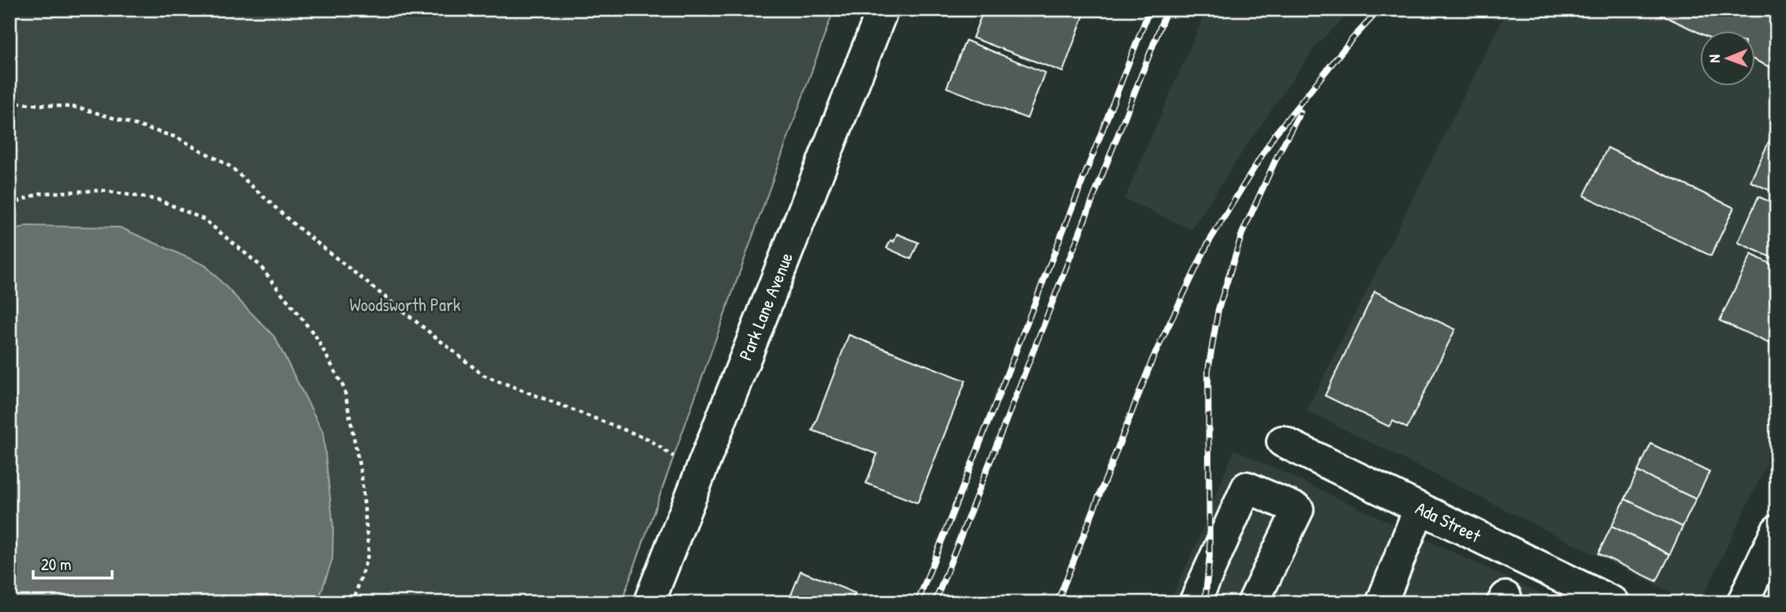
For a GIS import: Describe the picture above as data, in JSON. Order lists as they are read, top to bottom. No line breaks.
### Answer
{"streets":{"street":["Park Lane Avenue","Ada Street"]},"parks":["Woodsworth Park"],"scale_bar":"20 m","north":"left"}
